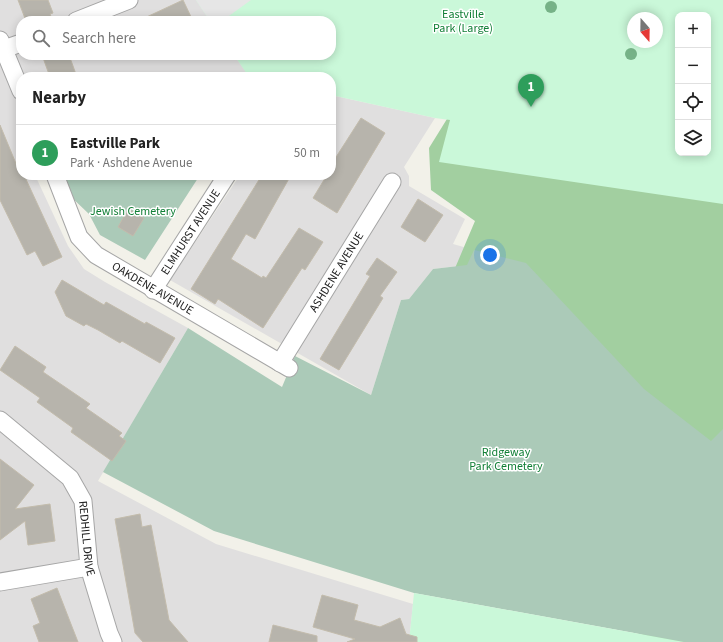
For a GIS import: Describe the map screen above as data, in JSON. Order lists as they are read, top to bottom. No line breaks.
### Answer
{"streets":{"street":["ELMHURST AVENUE","ASHDENE AVENUE","OAKDENE AVENUE","REDHILL DRIVE"]},"crossings":[["ELMHURST AVENUE","OAKDENE AVENUE"],["ASHDENE AVENUE","OAKDENE AVENUE"]],"parks":["Eastville Park (Large)","Jewish Cemetery","Ridgeway Park Cemetery"],"north":"bottom","page":{"map_buttons":["+","−"],"search":"Search here","heading":"Nearby","pins":"1","list":[{"mark":"1","name":"Eastville Park","note":"Park · Ashdene Avenue","value":"50 m"}]}}
